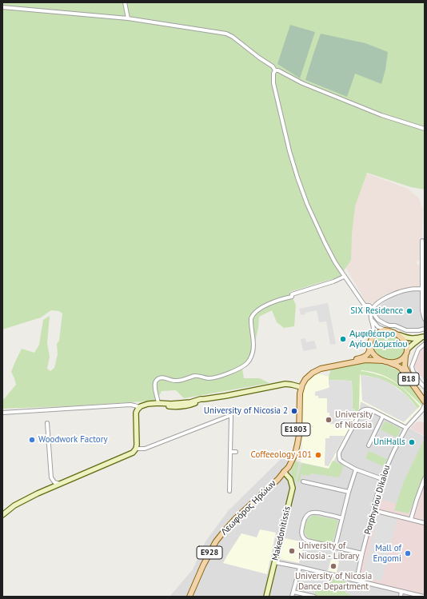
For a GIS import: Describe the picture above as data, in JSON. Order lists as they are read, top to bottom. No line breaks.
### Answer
{"streets":{"main road":["B18","E1803","Λεωφόρος Ηρώων","E928"],"street":["Porphyriou Dikaiou","Makedonitissis"]},"crossings":[["B18","Λεωφόρος Ηρώων"],["Λεωφόρος Ηρώων","Makedonitissis"]],"places":["SIX Residence","Αμφιθέατρο Αγίου Δομετίου","University of Nicosia 2","University of Nicosia","Woodwork Factory","UniHalls","Coffeeology 101","University of Nicosia - Library","Mall of Engomi","University of Nicosia Dance Department"]}
